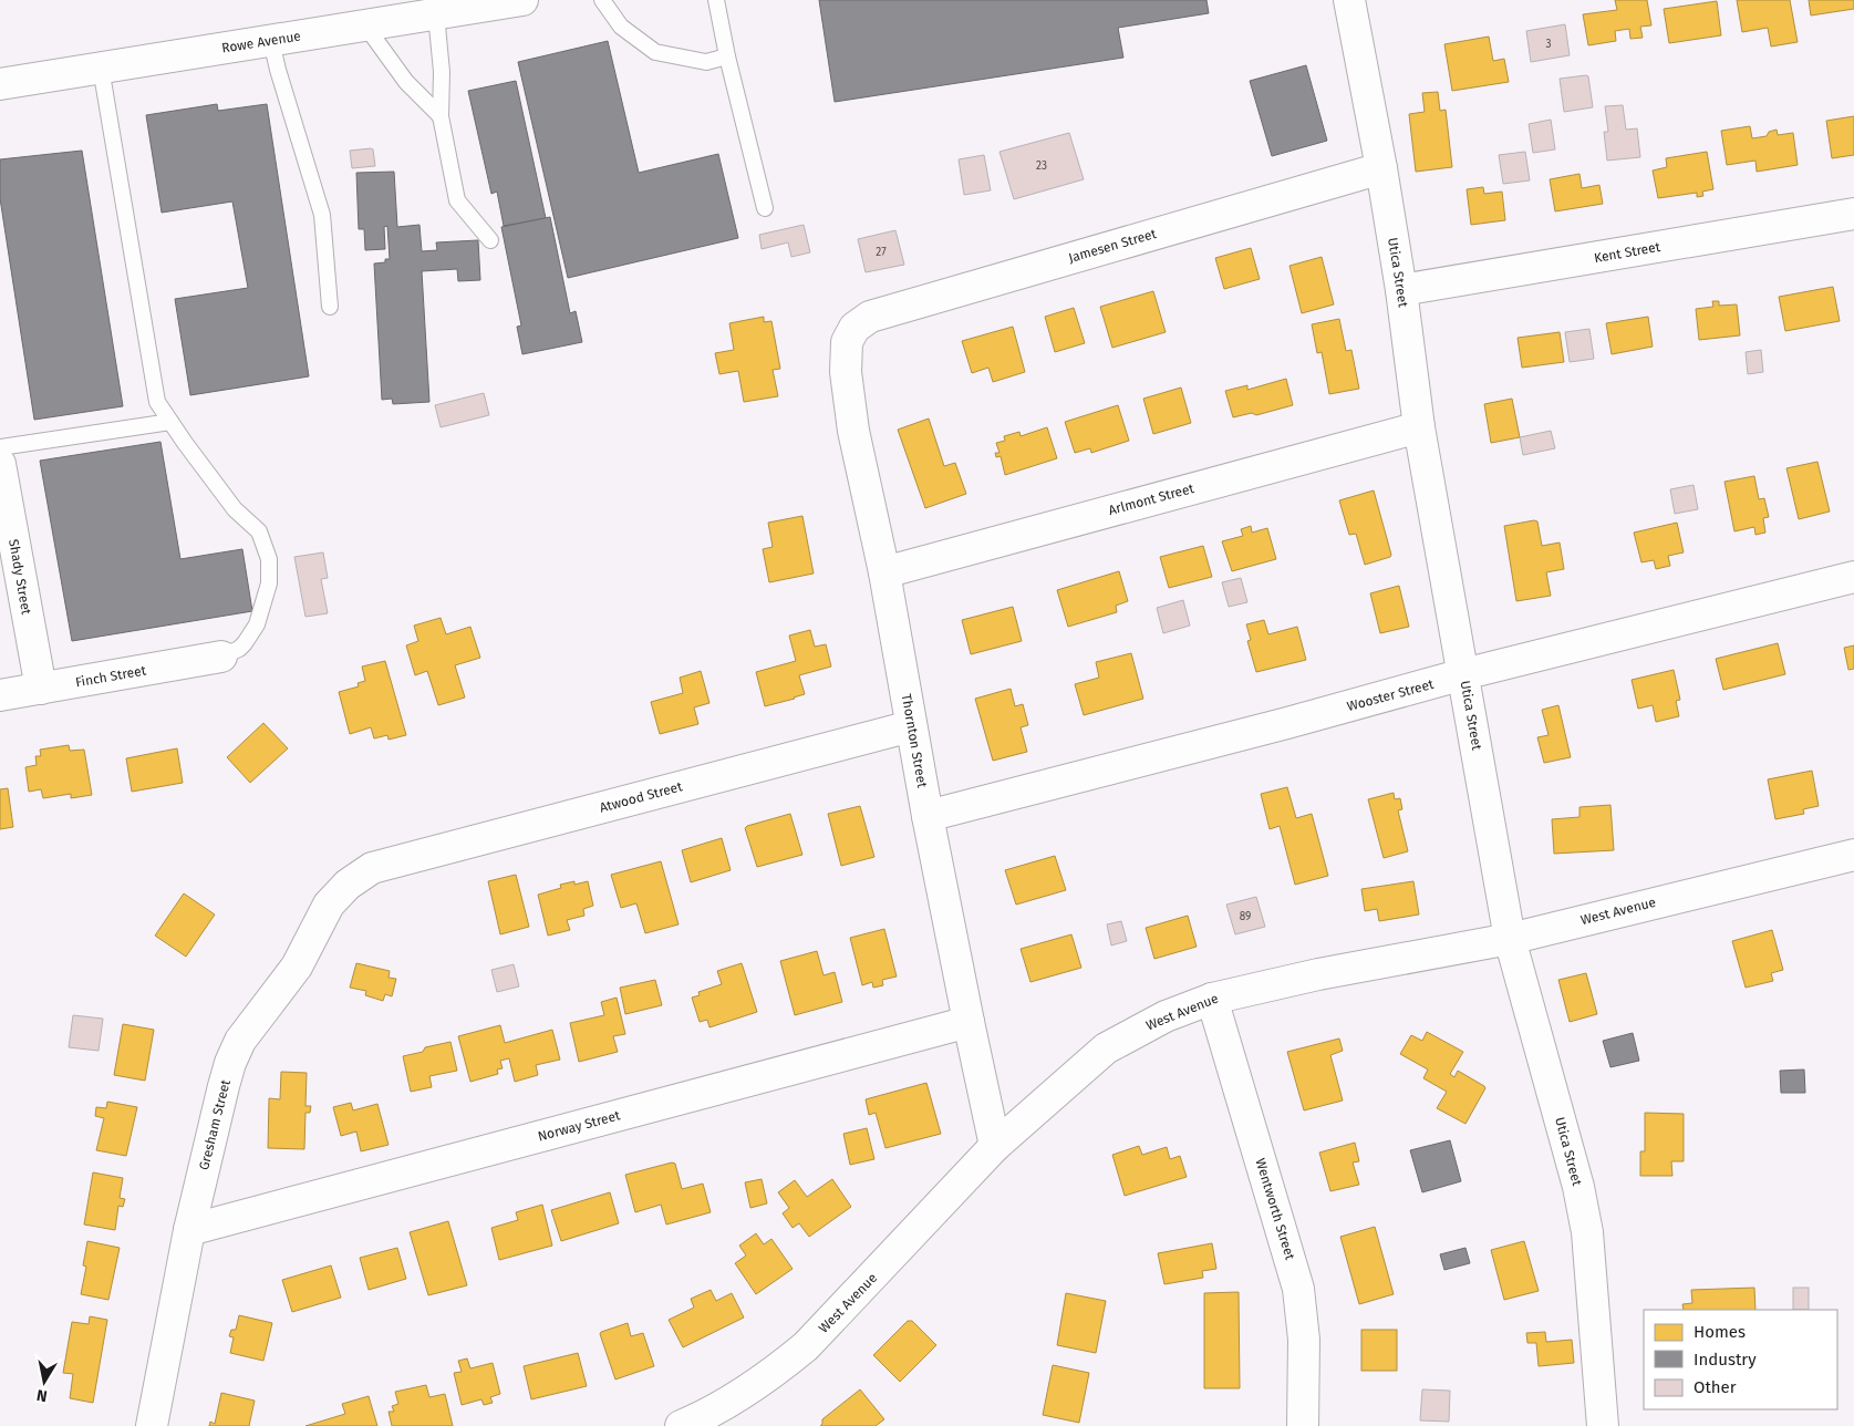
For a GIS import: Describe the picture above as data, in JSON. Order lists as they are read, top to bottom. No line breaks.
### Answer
{"streets":{"street":["Rowe Avenue","Jamesen Street","Kent Street","Utica Street","Arlmont Street","Shady Street","Finch Street","Wooster Street","Thornton Street","Atwood Street","West Avenue","Gresham Street","Norway Street","Wentworth Street"]},"crossings":[["Jamesen Street","Utica Street"],["Jamesen Street","Thornton Street"],["Kent Street","Utica Street"],["Utica Street","Arlmont Street"],["Utica Street","Wooster Street"],["Utica Street","West Avenue"],["Arlmont Street","Thornton Street"],["Shady Street","Finch Street"],["Wooster Street","Thornton Street"],["Thornton Street","Atwood Street"],["Thornton Street","West Avenue"],["Thornton Street","Norway Street"],["Atwood Street","Gresham Street"],["West Avenue","Wentworth Street"],["Gresham Street","Norway Street"]],"house_numbers":["3","23","27","89"],"legend":["Homes","Industry","Other"],"north":"bottom"}
